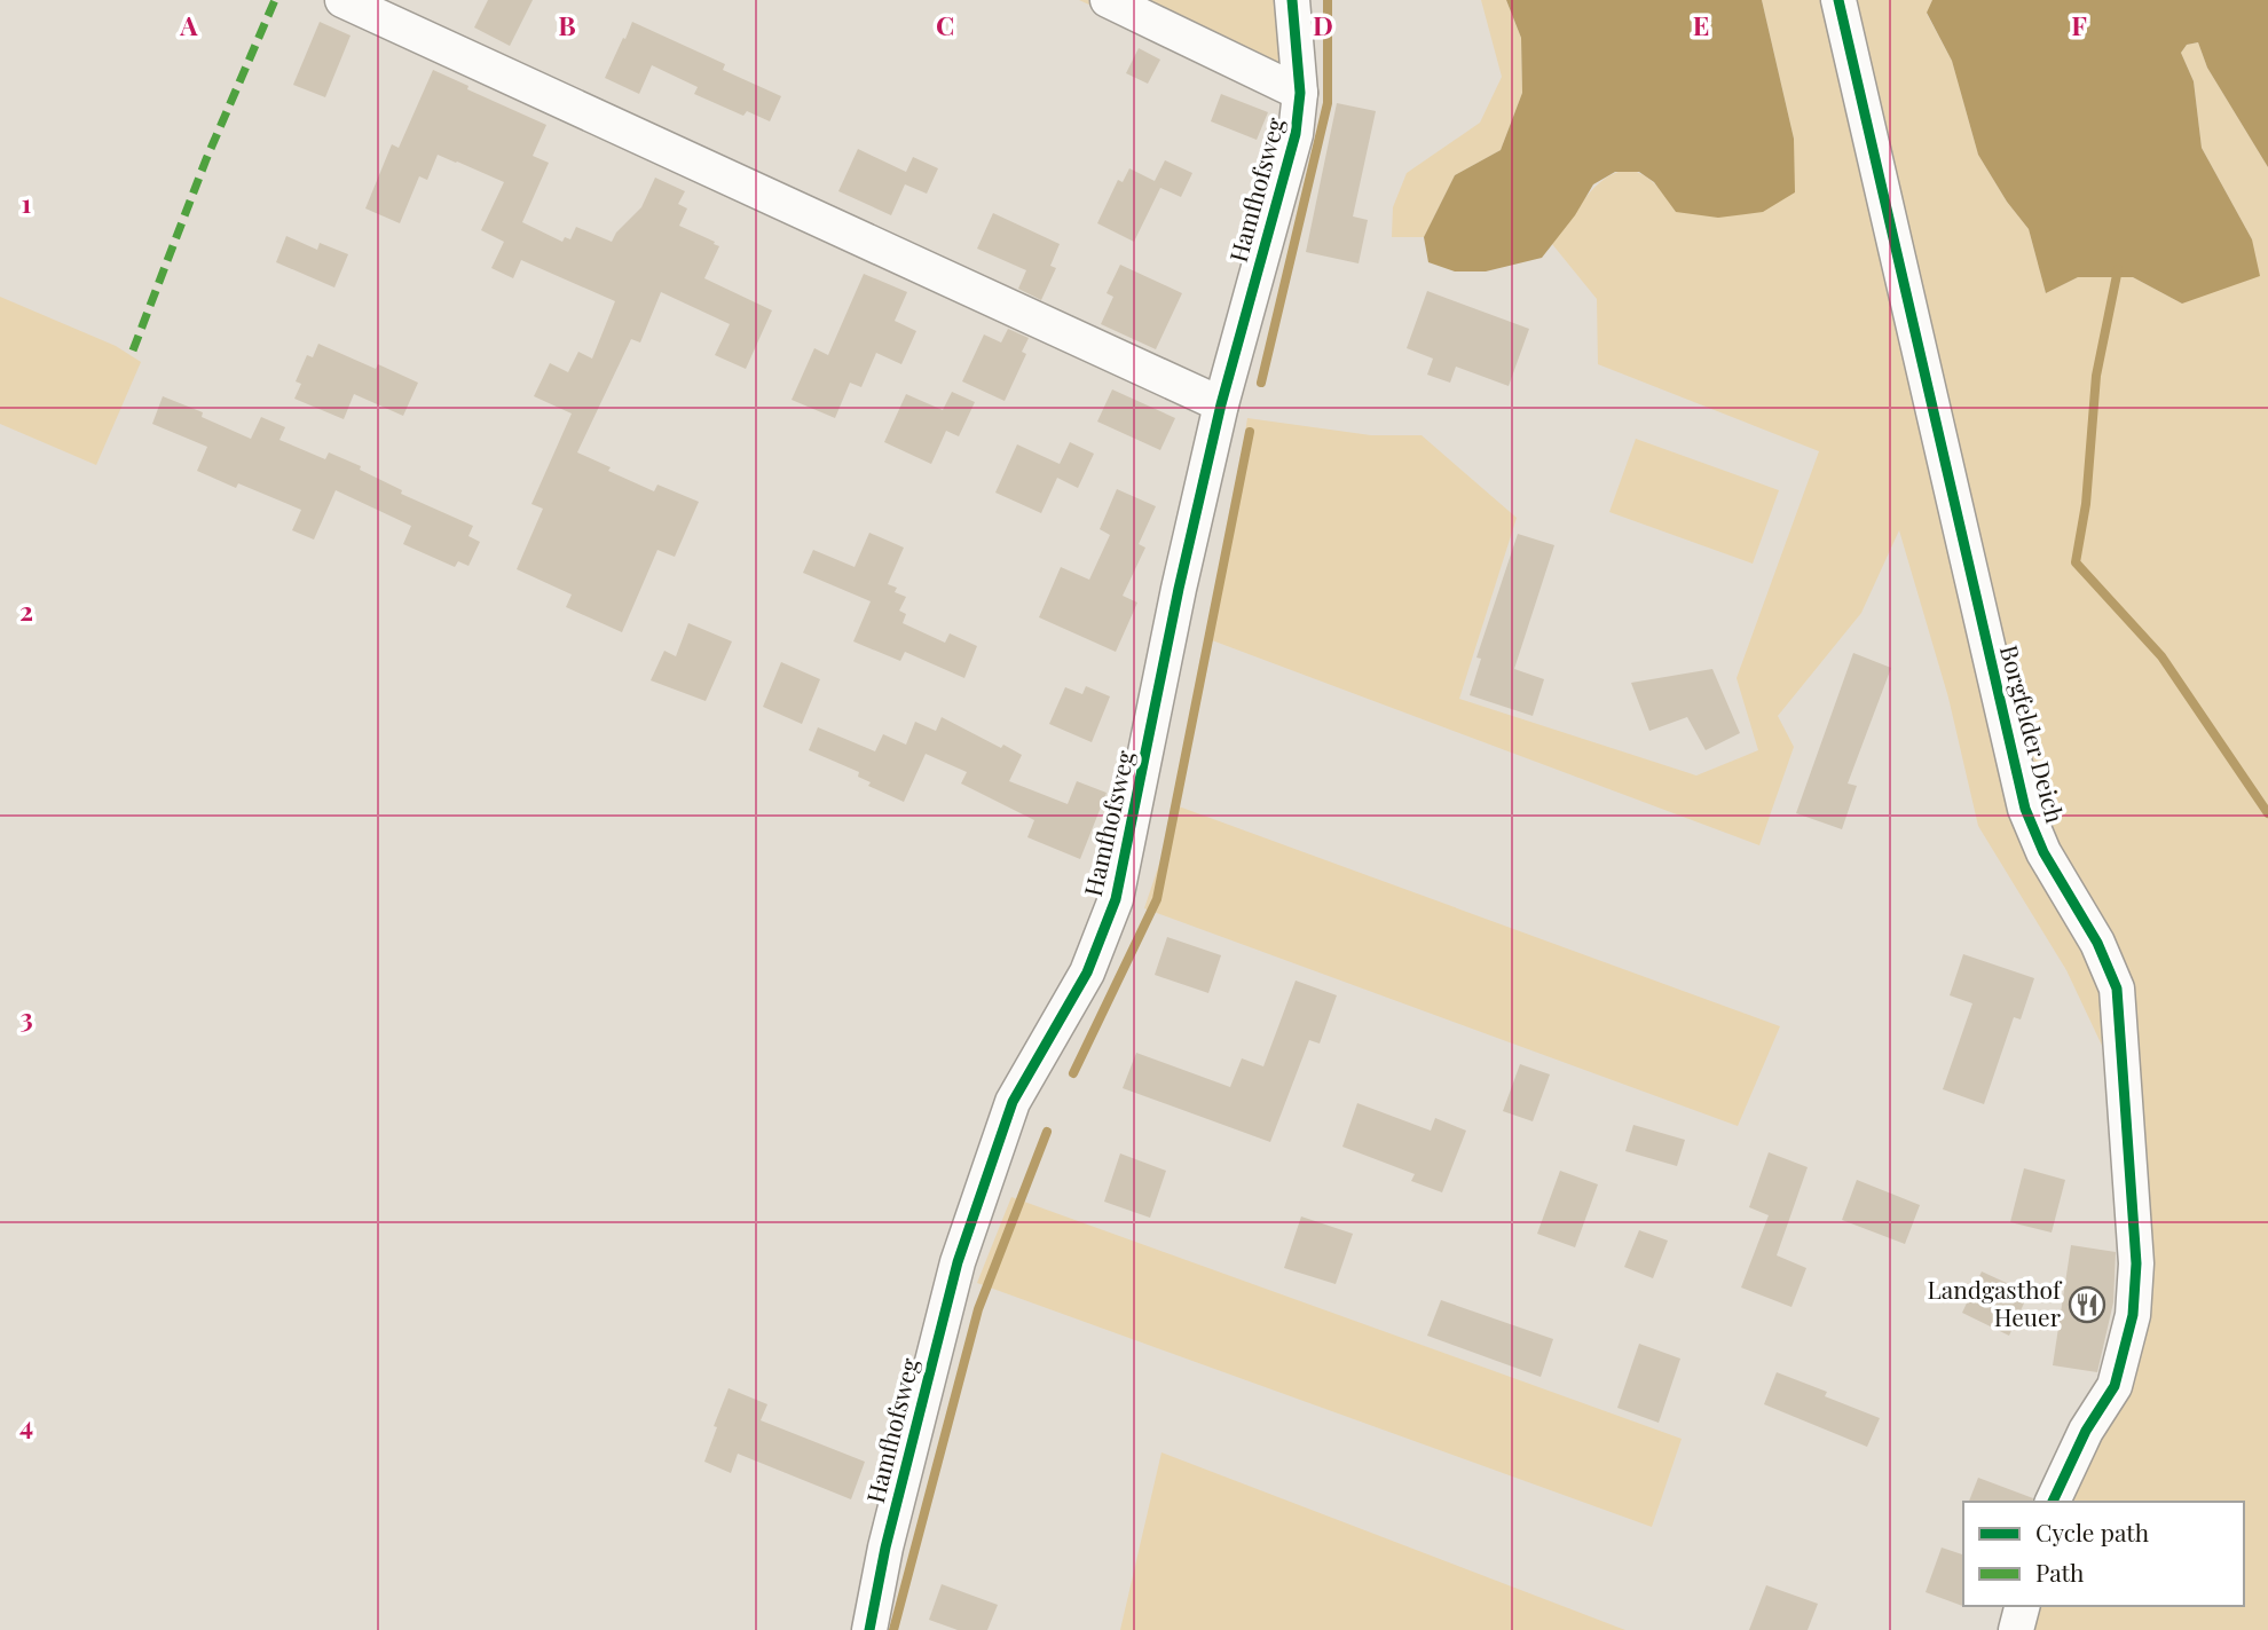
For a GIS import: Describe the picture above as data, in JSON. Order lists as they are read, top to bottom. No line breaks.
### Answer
{"streets":{"street":["Hamfhofsweg","Borgfelder Deich"]},"places":{"restaurant":["Landgasthof Heuer"]},"legend":["Cycle path","Path"],"grid":{"columns":["A","B","C","D","E","F"],"rows":["1","2","3","4"]}}
